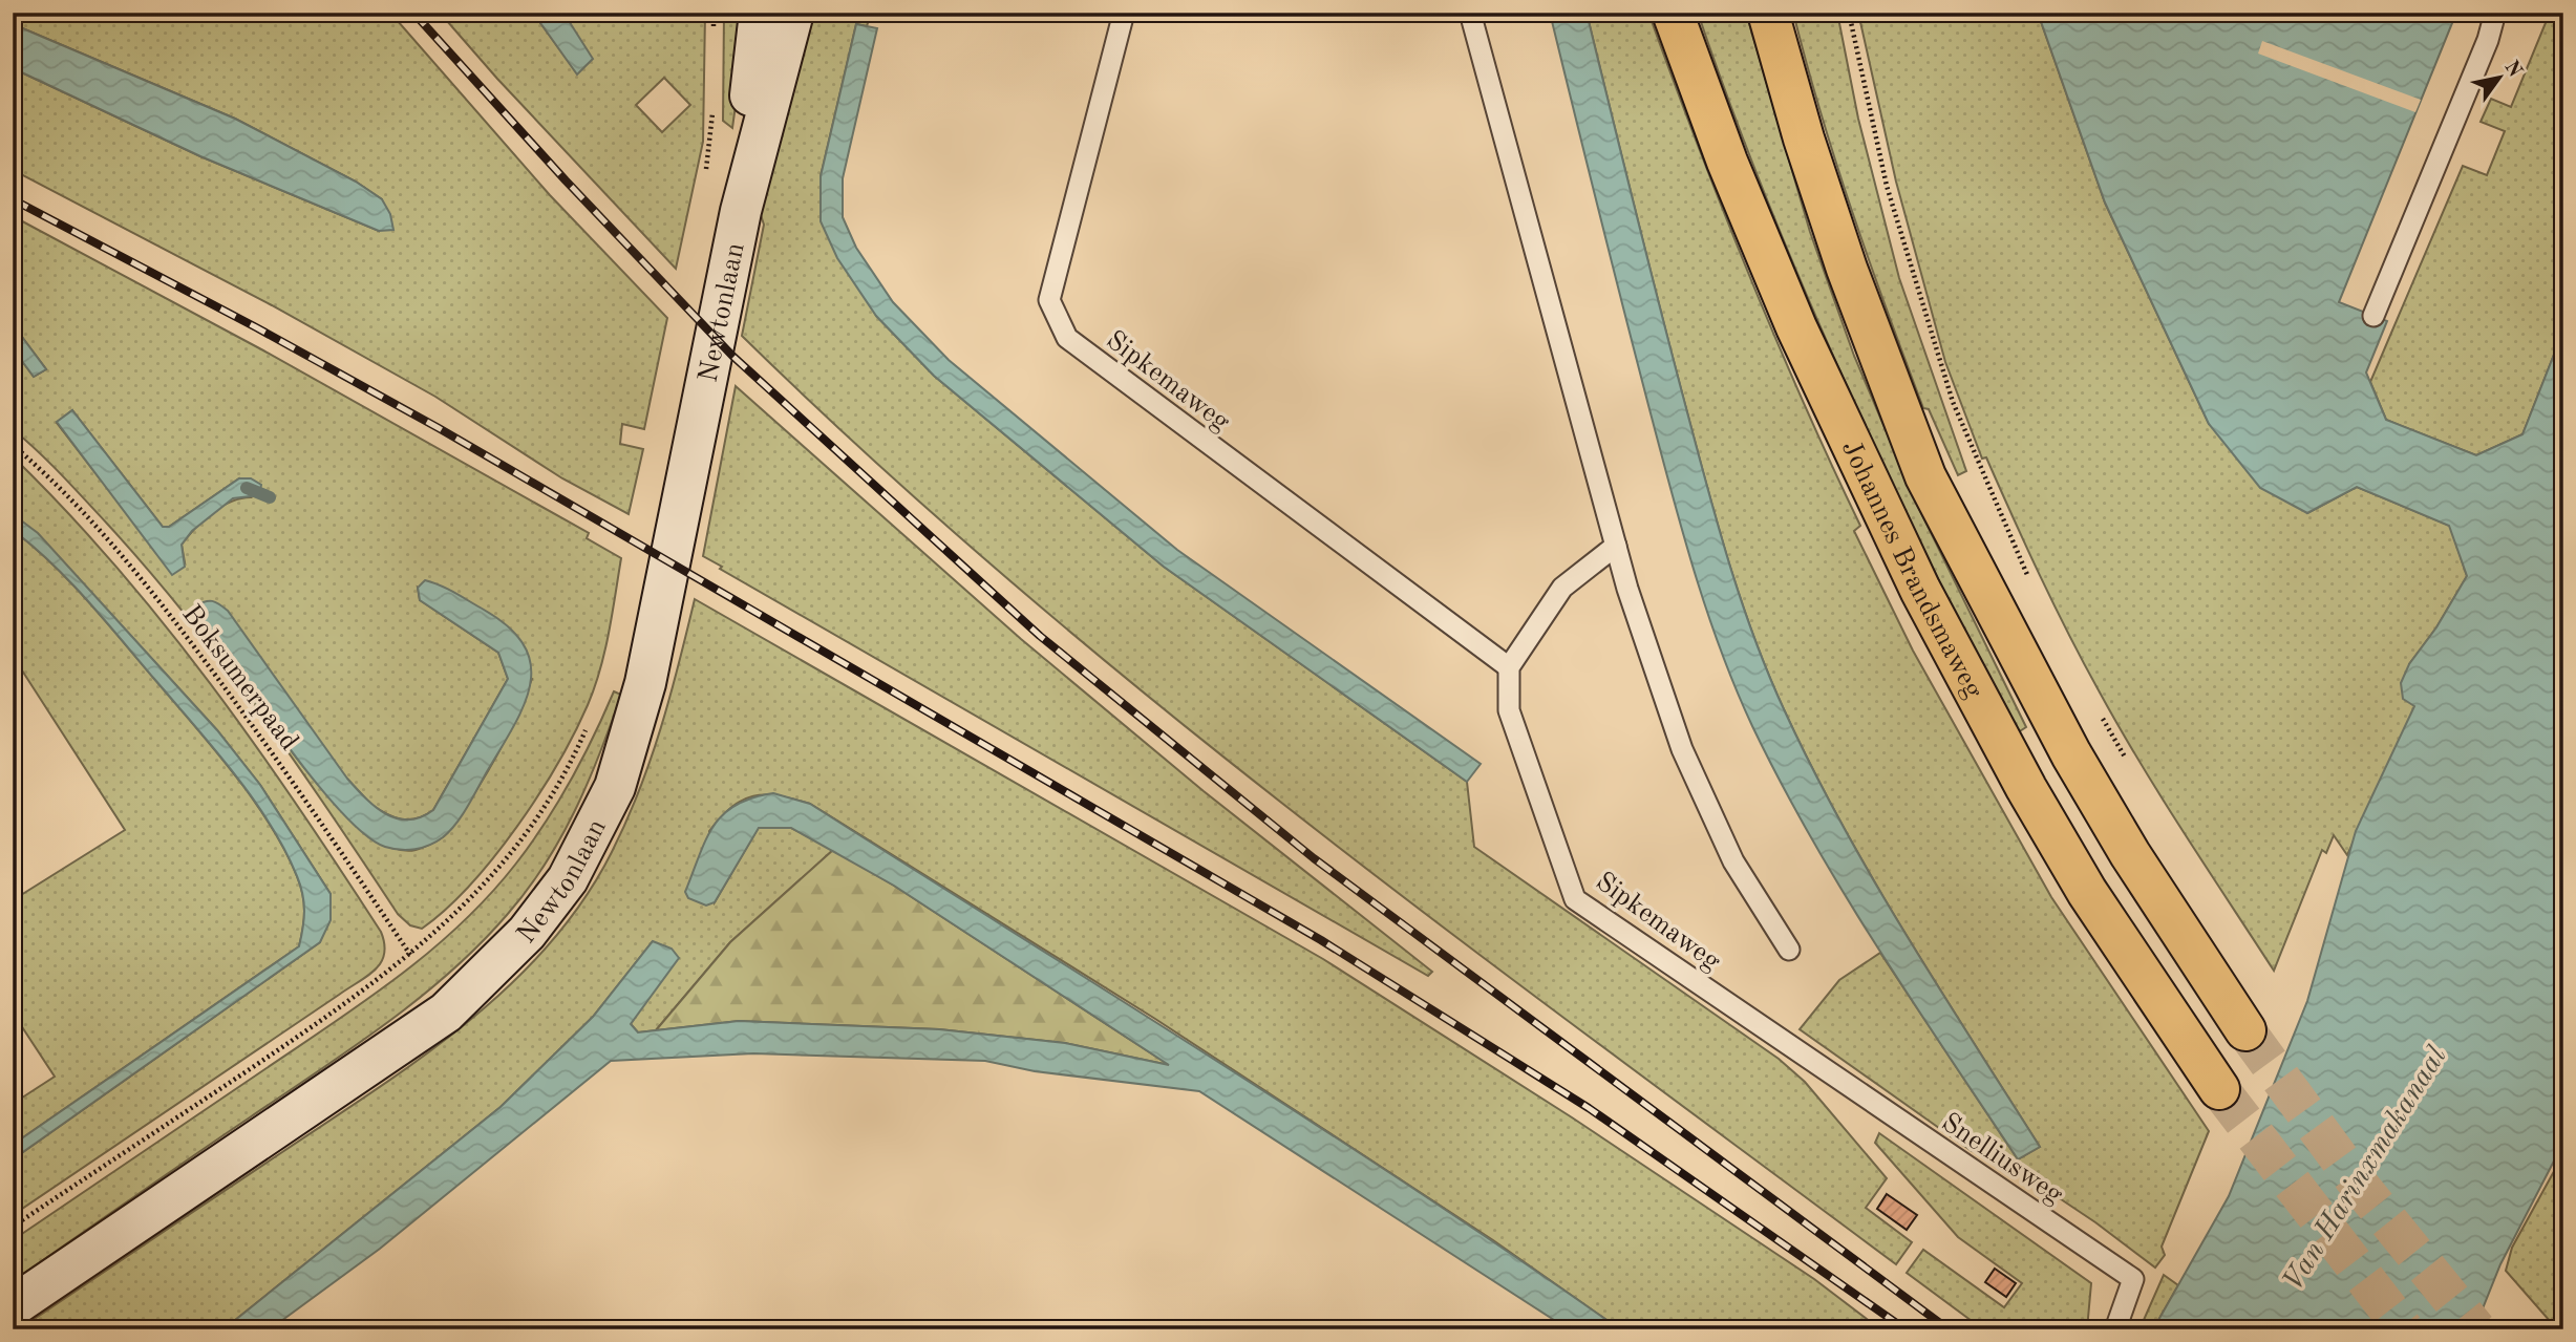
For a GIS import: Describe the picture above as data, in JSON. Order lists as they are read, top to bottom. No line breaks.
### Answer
{"streets":{"main road":["Johannes Brandsmaweg"],"street":["Newtonlaan"],"lane":["Sipkemaweg","Snelliusweg"],"path":["Boksumerpaad"]},"crossings":[["Sipkemaweg","Snelliusweg"]],"water":["Van Harinxmakanaal"],"north":"top right"}
